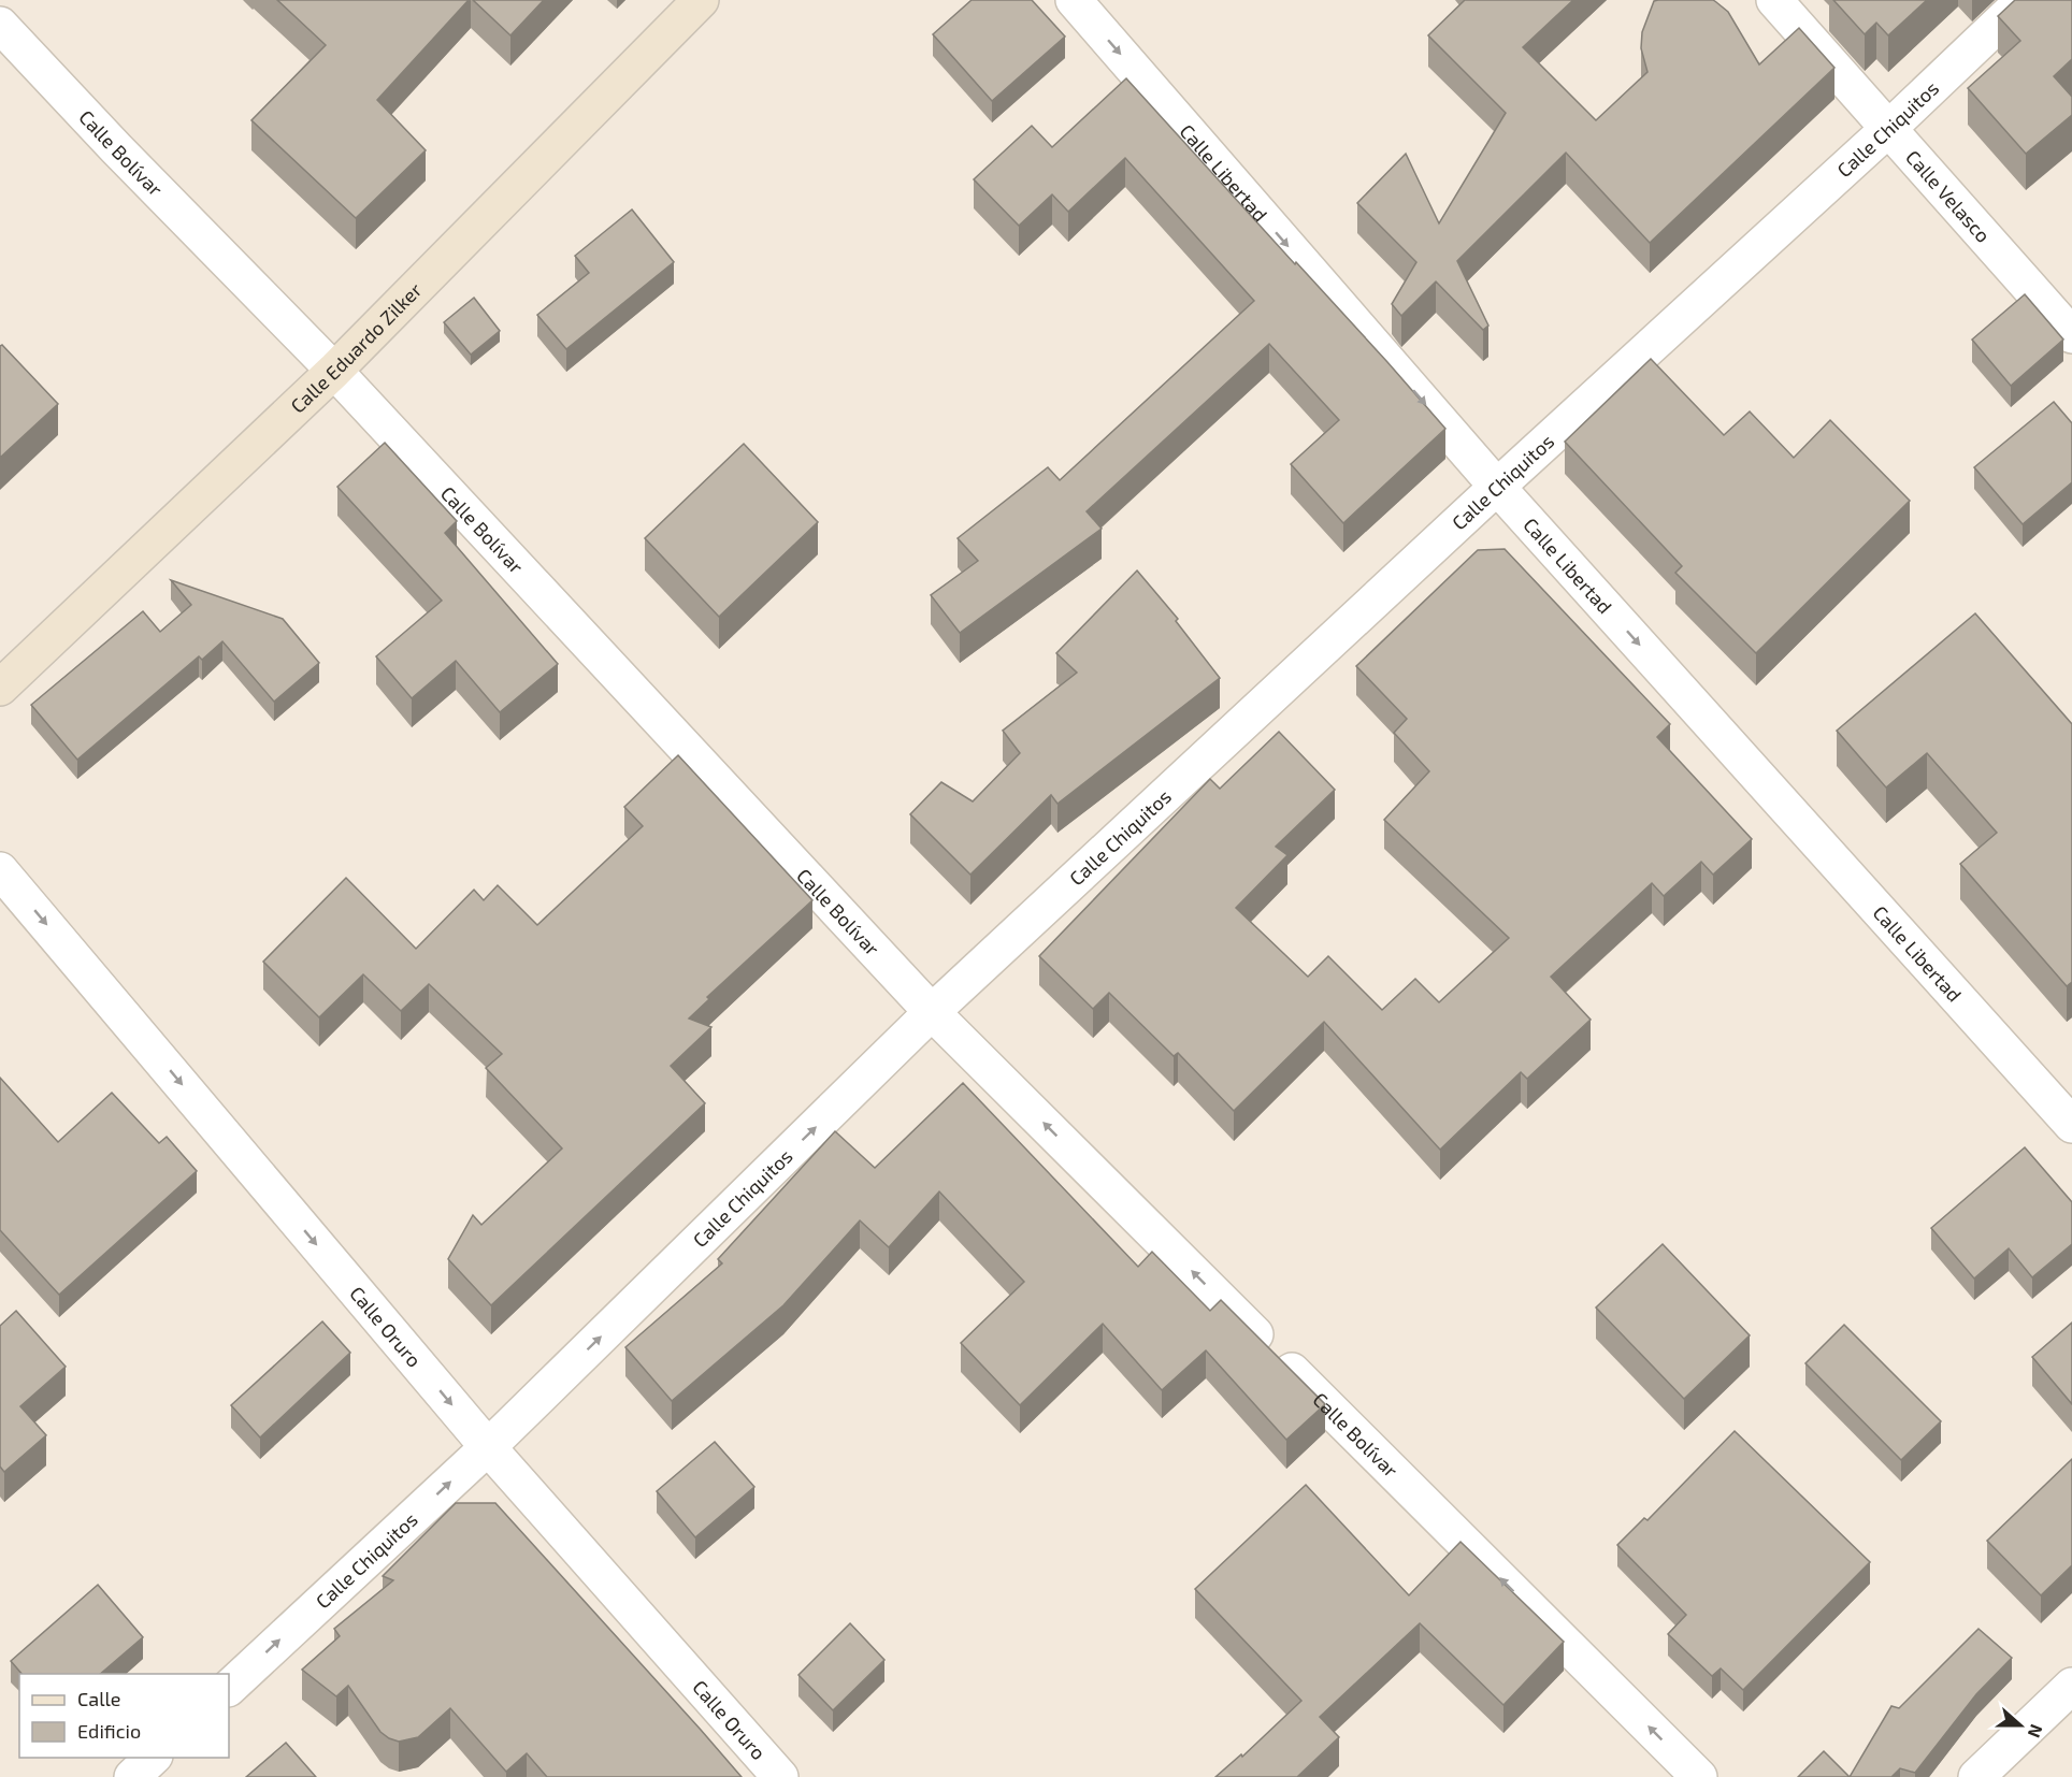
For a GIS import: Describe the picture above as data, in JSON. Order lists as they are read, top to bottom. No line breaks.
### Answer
{"streets":{"street":["Calle Chiquitos","Calle Bolívar","Calle Libertad","Calle Velasco","Calle Eduardo Zilker","Calle Oruro"]},"crossings":[["Calle Chiquitos","Calle Bolívar"],["Calle Chiquitos","Calle Libertad"],["Calle Chiquitos","Calle Velasco"],["Calle Chiquitos","Calle Oruro"],["Calle Bolívar","Calle Eduardo Zilker"]],"one_way":["Calle Chiquitos","Calle Bolívar","Calle Libertad","Calle Oruro"],"legend":["Calle","Edificio"],"north":"right"}
